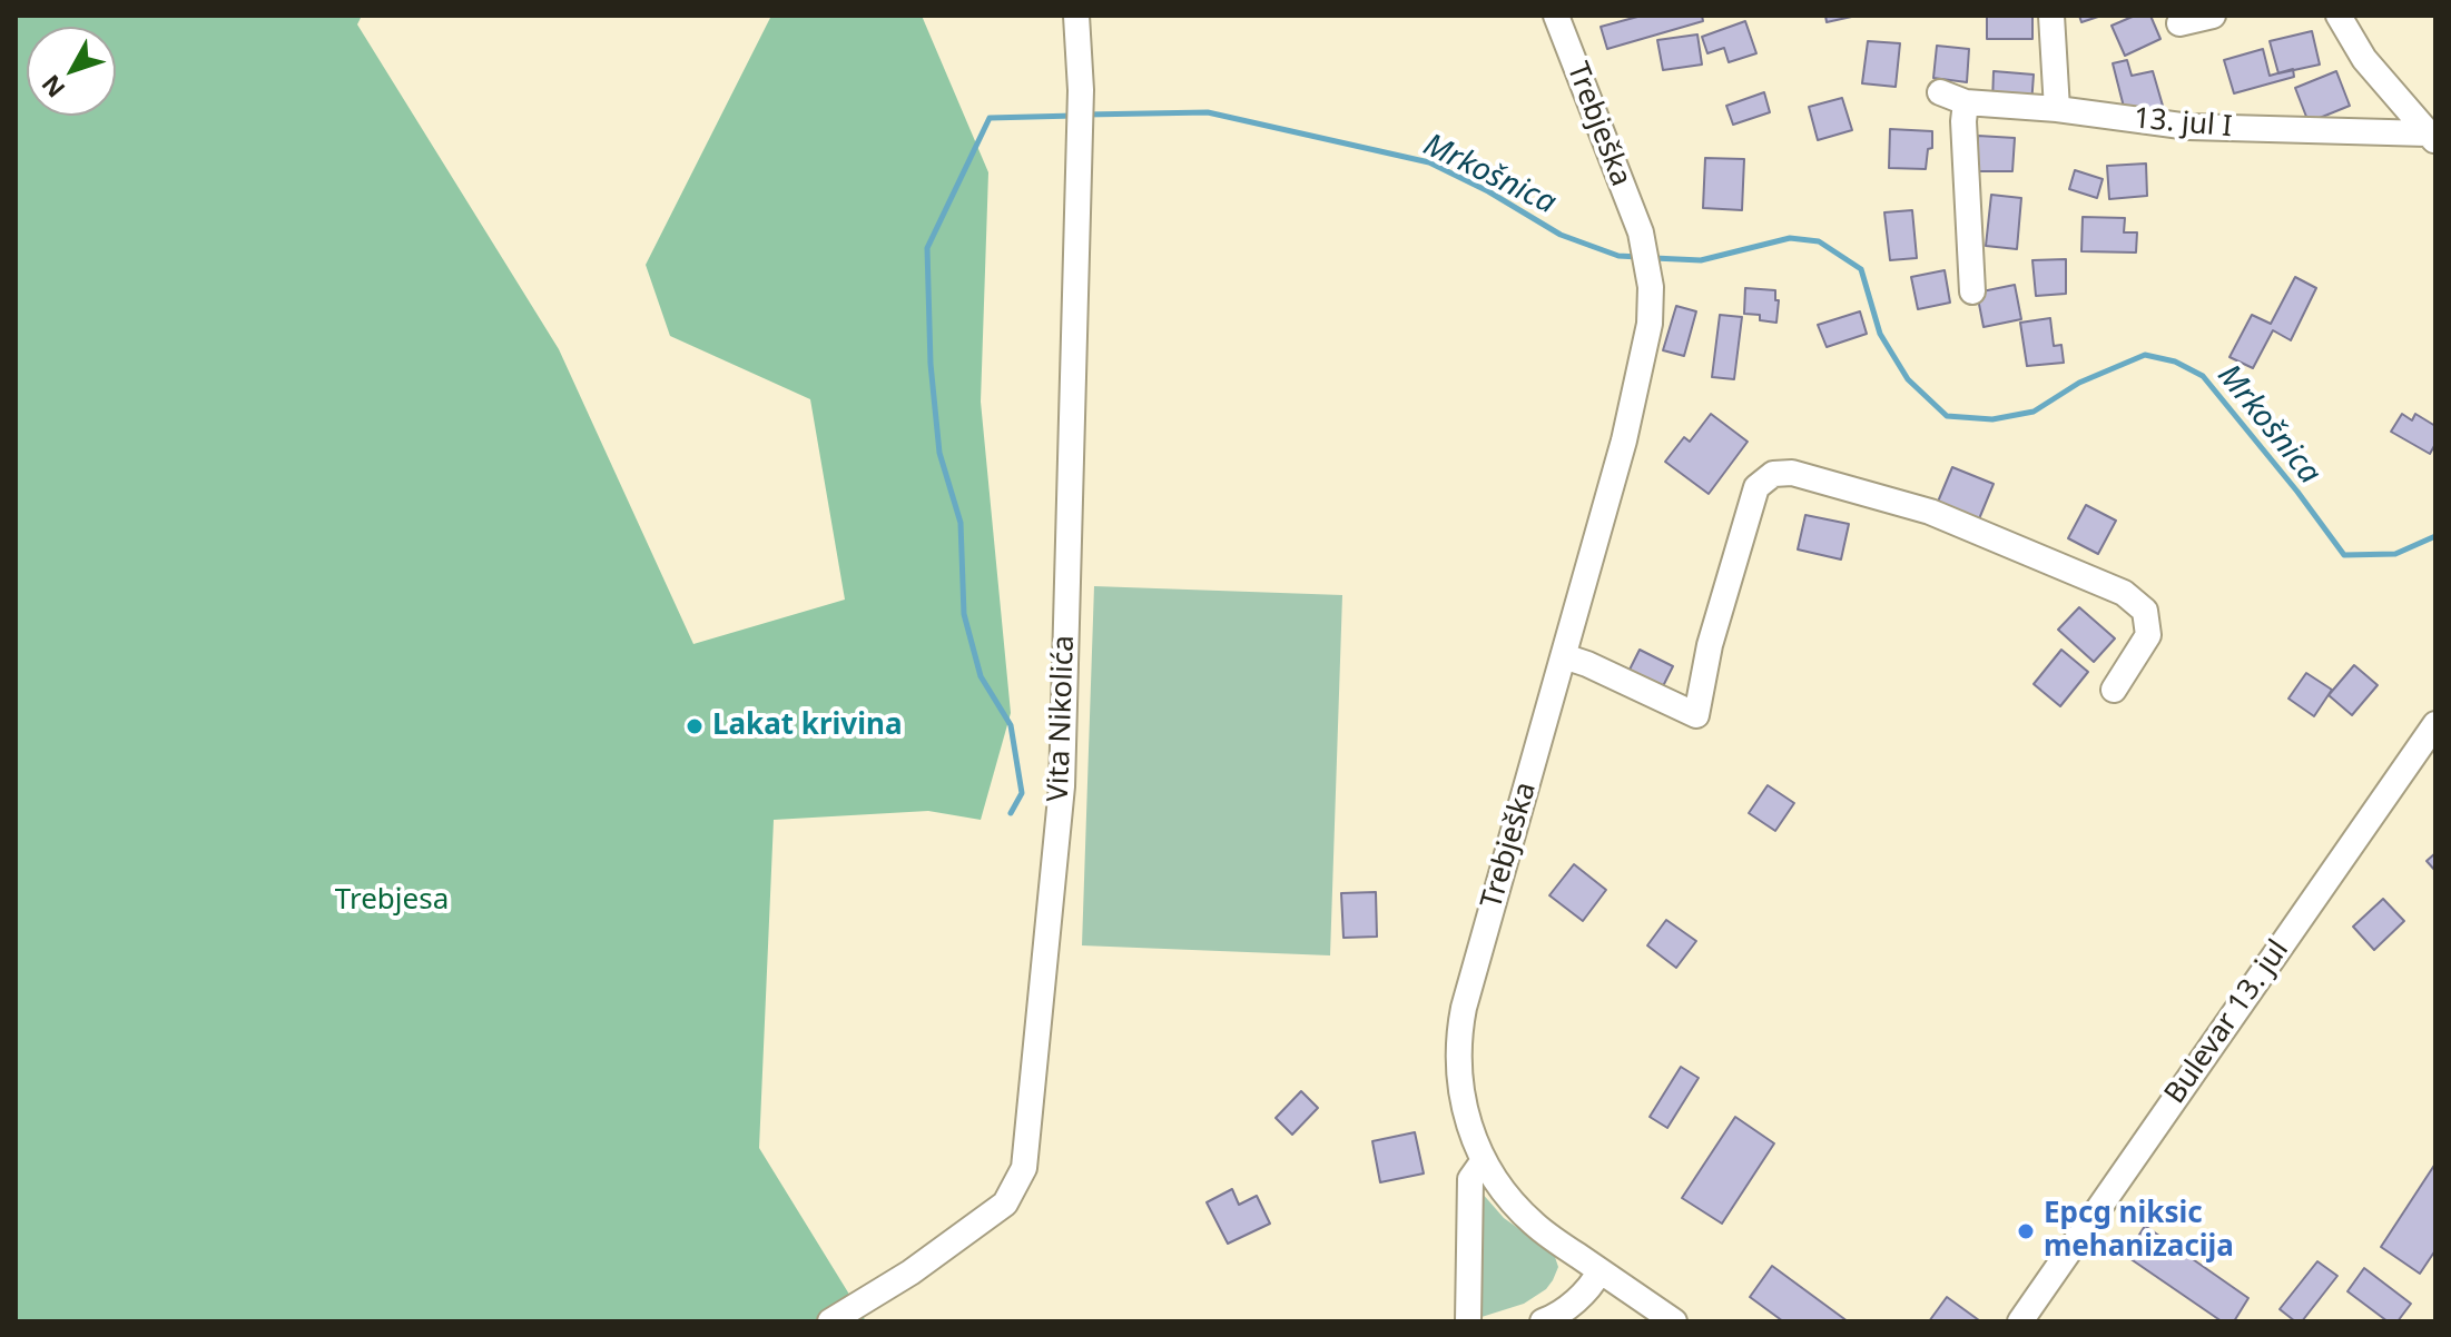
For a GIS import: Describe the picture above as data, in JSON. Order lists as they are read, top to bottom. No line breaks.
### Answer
{"streets":{"street":["13. jul I","Trebješka","Vita Nikolića","Bulevar 13. jul"]},"water":["Mrkošnica"],"parks":["Trebjesa"],"places":["Lakat krivina","Epcg niksic mehanizacija"],"north":"bottom left"}
